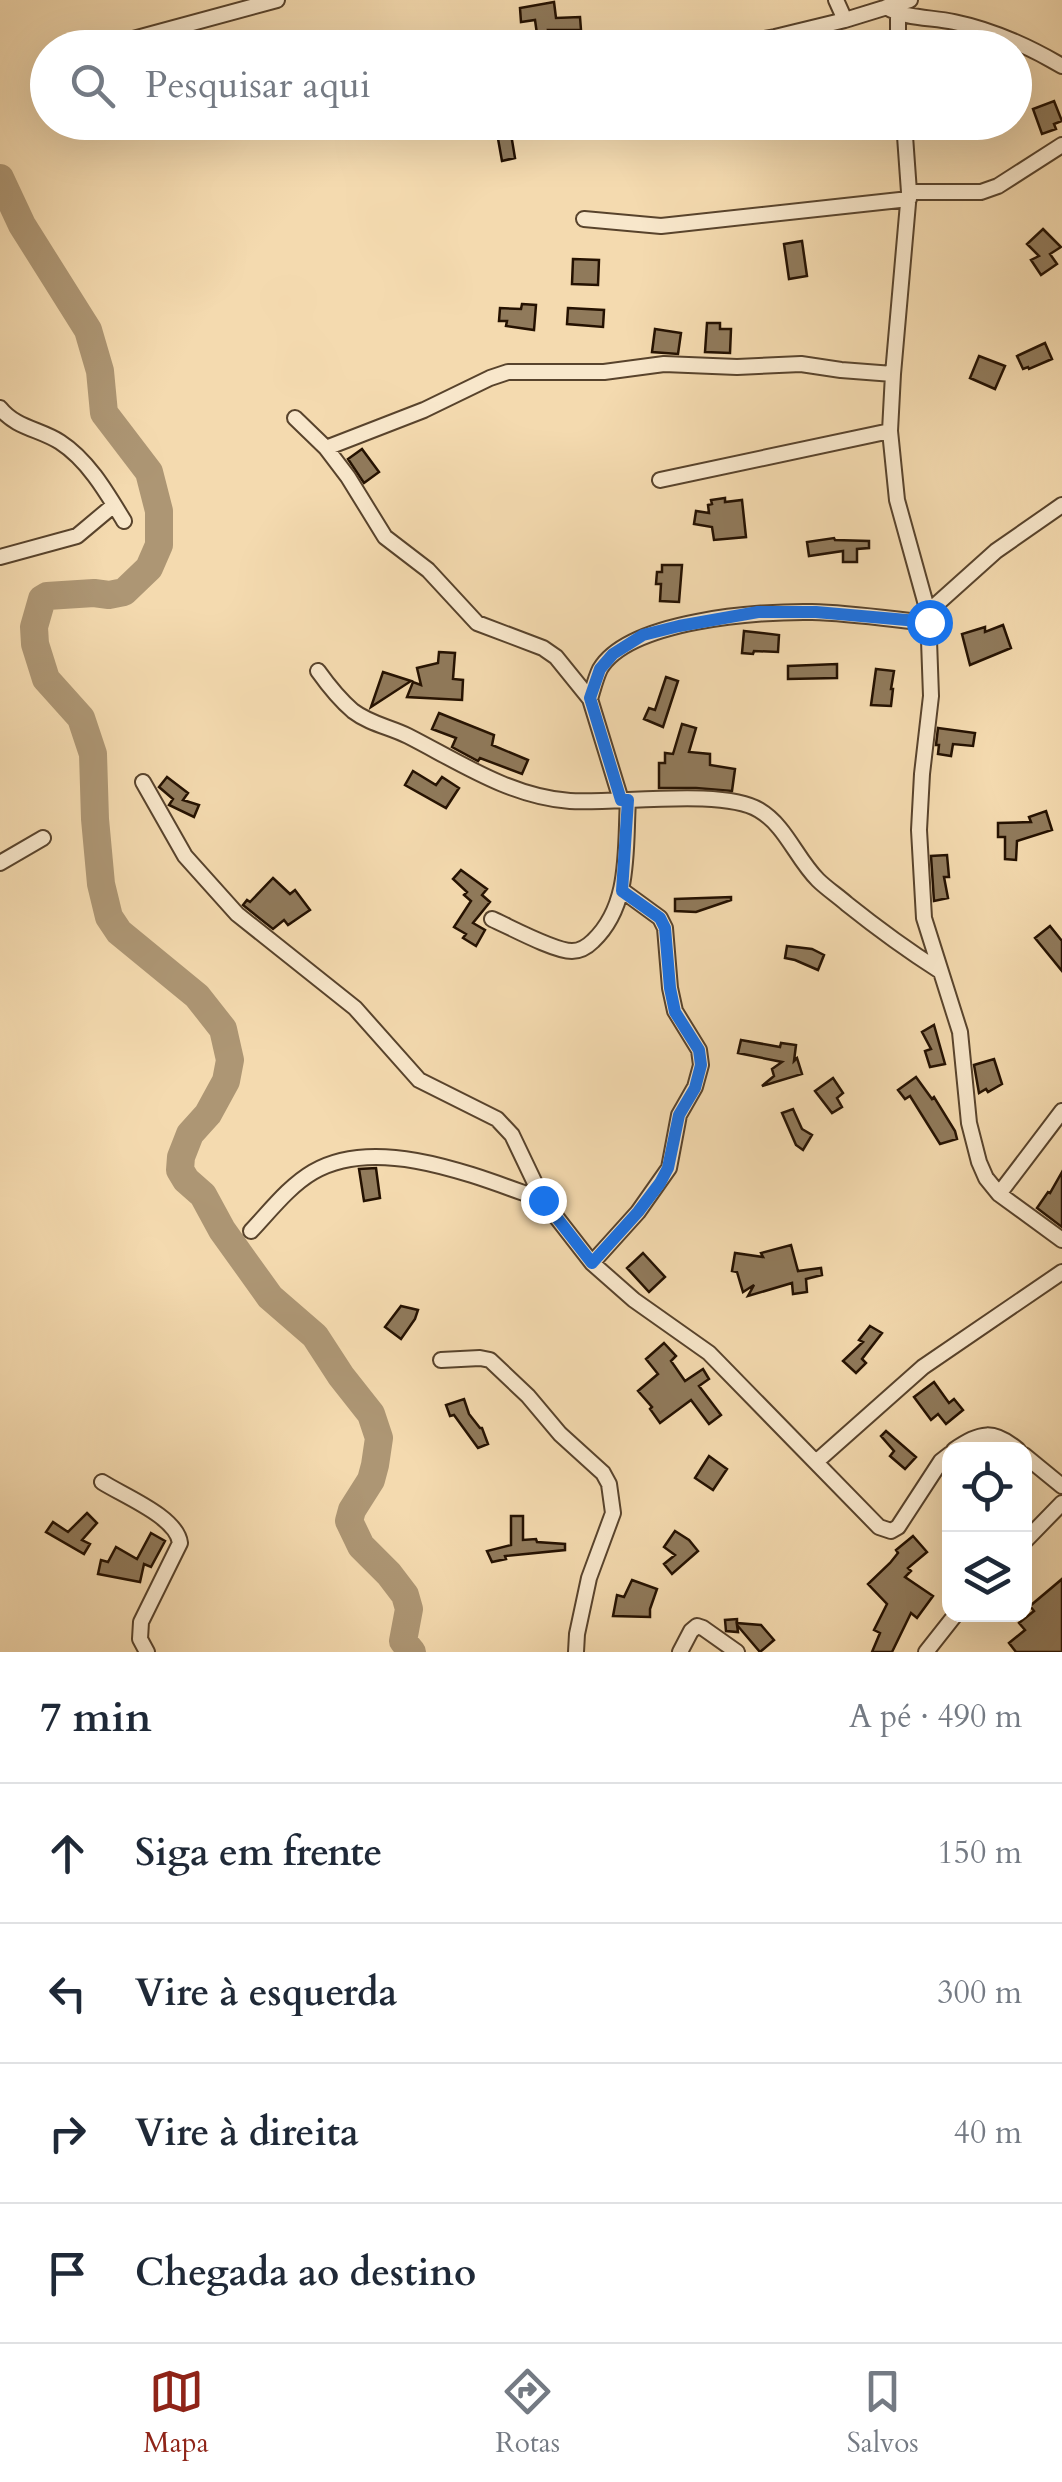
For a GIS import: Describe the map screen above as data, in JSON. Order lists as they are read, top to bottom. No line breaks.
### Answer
{"page":{"search":"Pesquisar aqui","heading":["7 min","A pé · 490 m"],"list":[["Siga em frente","150 m"],["Vire à esquerda","300 m"],["Vire à direita","40 m"],"Chegada ao destino"],"nav":["Mapa","Rotas","Salvos"]}}
